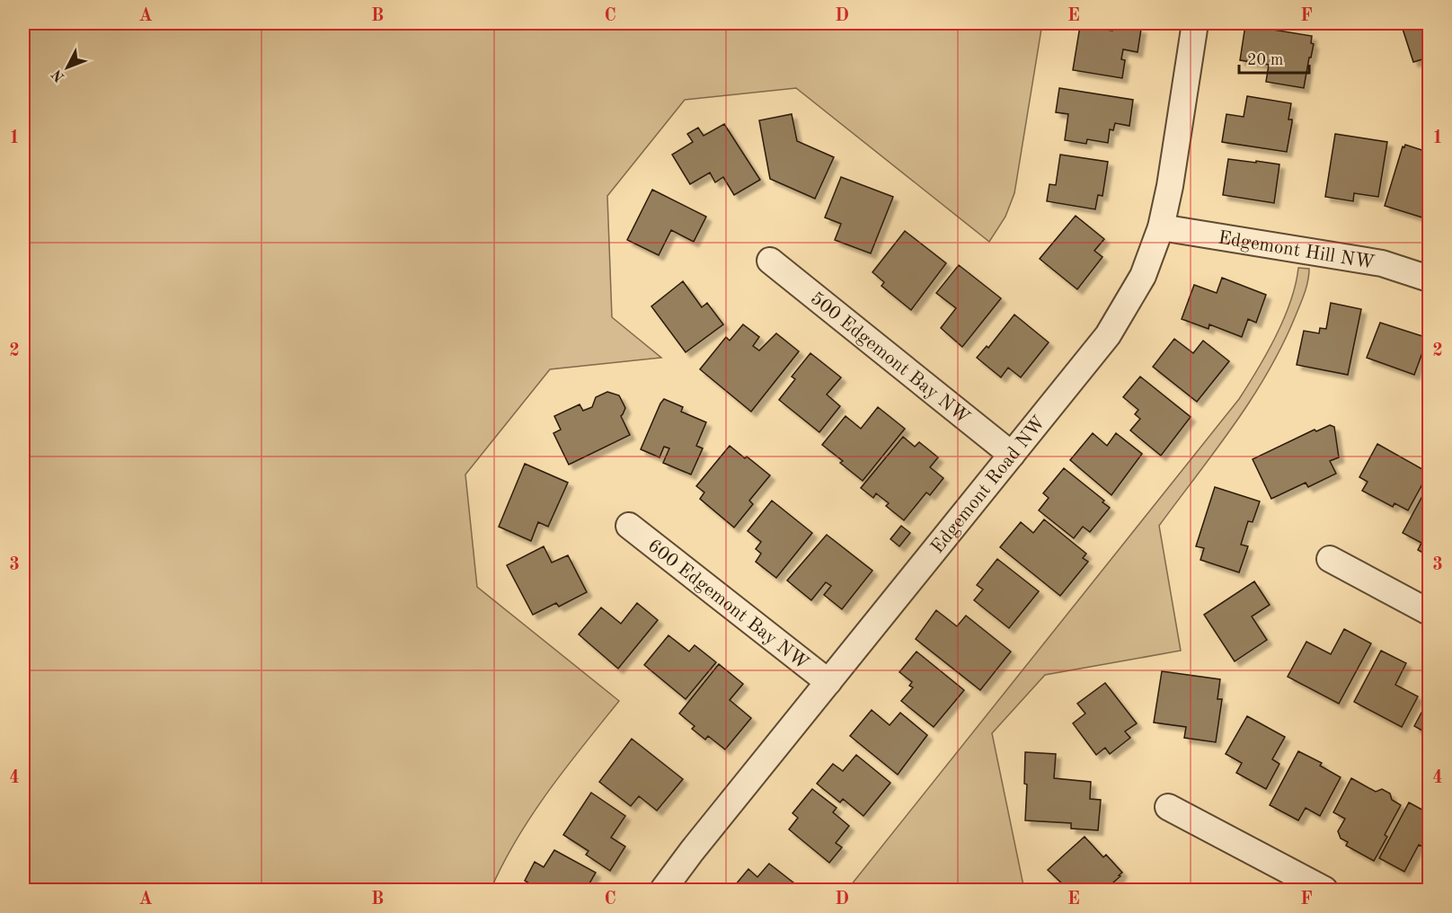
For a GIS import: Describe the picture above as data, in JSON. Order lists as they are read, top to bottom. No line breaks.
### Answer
{"streets":{"street":["Edgemont Hill NW","500 Edgemont Bay NW","Edgemont Road NW","600 Edgemont Bay NW"]},"crossings":[["Edgemont Hill NW","Edgemont Road NW"],["500 Edgemont Bay NW","Edgemont Road NW"],["Edgemont Road NW","600 Edgemont Bay NW"]],"scale_bar":"20 m","north":"bottom left","grid":{"columns":["A","B","C","D","E","F"],"rows":["1","2","3","4"]}}
